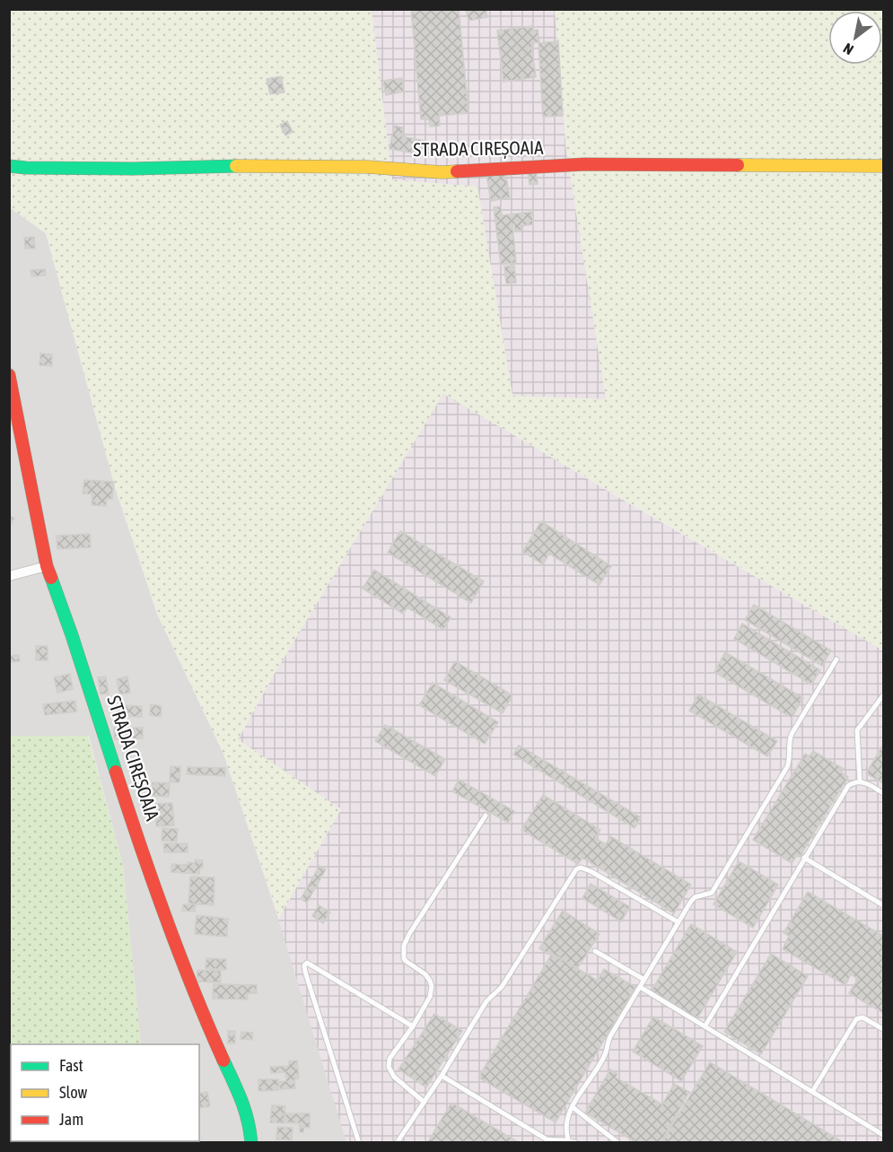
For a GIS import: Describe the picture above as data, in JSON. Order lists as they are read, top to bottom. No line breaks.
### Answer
{"streets":{"street":["STRADA CIREȘOAIA"]},"legend":["Fast","Slow","Jam"],"north":"bottom left"}
